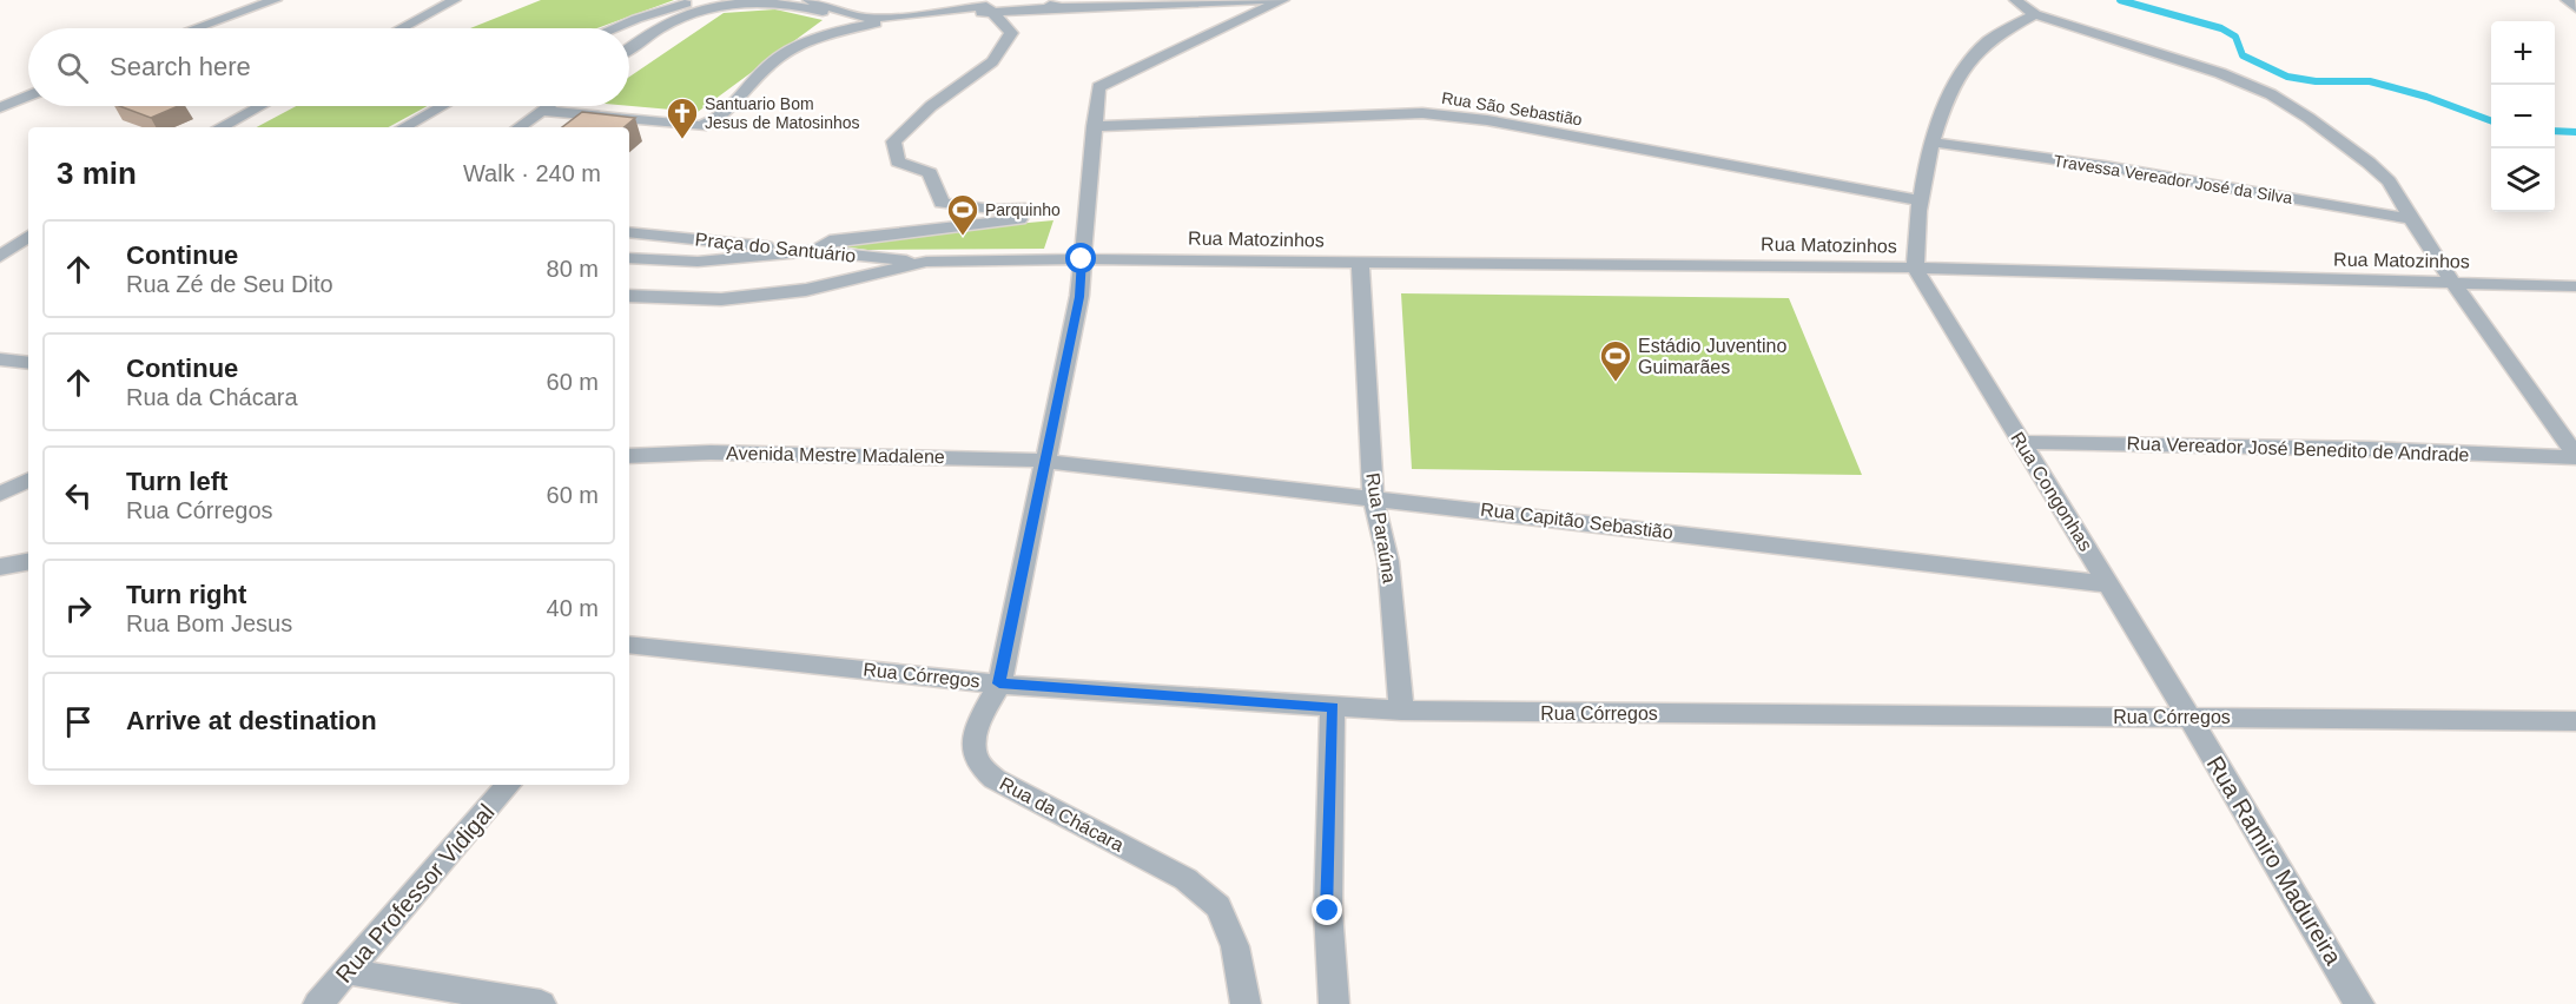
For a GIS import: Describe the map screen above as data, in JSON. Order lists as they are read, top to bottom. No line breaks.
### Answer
{"streets":{"street":["Rua São Sebastião","Travessa Vereador José da Silva","Rua Matozinhos","Praça do Santuário","Rua Vereador José Benedito de Andrade","Avenida Mestre Madalene","Rua Congonhas","Rua Capitão Sebastião","Rua Paraúna","Rua Córregos","Rua da Chácara","Rua Ramiro Madureira","Rua Professor Vidigal"]},"crossings":[["Rua São Sebastião","Rua da Chácara"],["Rua Matozinhos","Praça do Santuário"],["Rua Matozinhos","Rua Congonhas"],["Rua Matozinhos","Rua Paraúna"],["Rua Matozinhos","Rua da Chácara"],["Rua Vereador José Benedito de Andrade","Rua Congonhas"],["Avenida Mestre Madalene","Rua Capitão Sebastião"],["Avenida Mestre Madalene","Rua da Chácara"],["Rua Congonhas","Rua Capitão Sebastião"],["Rua Congonhas","Rua Córregos"],["Rua Congonhas","Rua Ramiro Madureira"],["Rua Capitão Sebastião","Rua Paraúna"],["Rua Capitão Sebastião","Rua da Chácara"],["Rua Paraúna","Rua Córregos"],["Rua Córregos","Rua da Chácara"],["Rua Córregos","Rua Ramiro Madureira"]],"places":{"church":["Santuario Bom Jesus de Matosinhos"],"sports":["Parquinho","Estádio Juventino Guimarães"]},"page":{"map_buttons":["+","−"],"search":"Search here","heading":["3 min","Walk · 240 m"],"list":[["Continue","Rua Zé de Seu Dito","80 m"],["Continue","Rua da Chácara","60 m"],["Turn left","Rua Córregos","60 m"],["Turn right","Rua Bom Jesus","40 m"],"Arrive at destination"]}}
